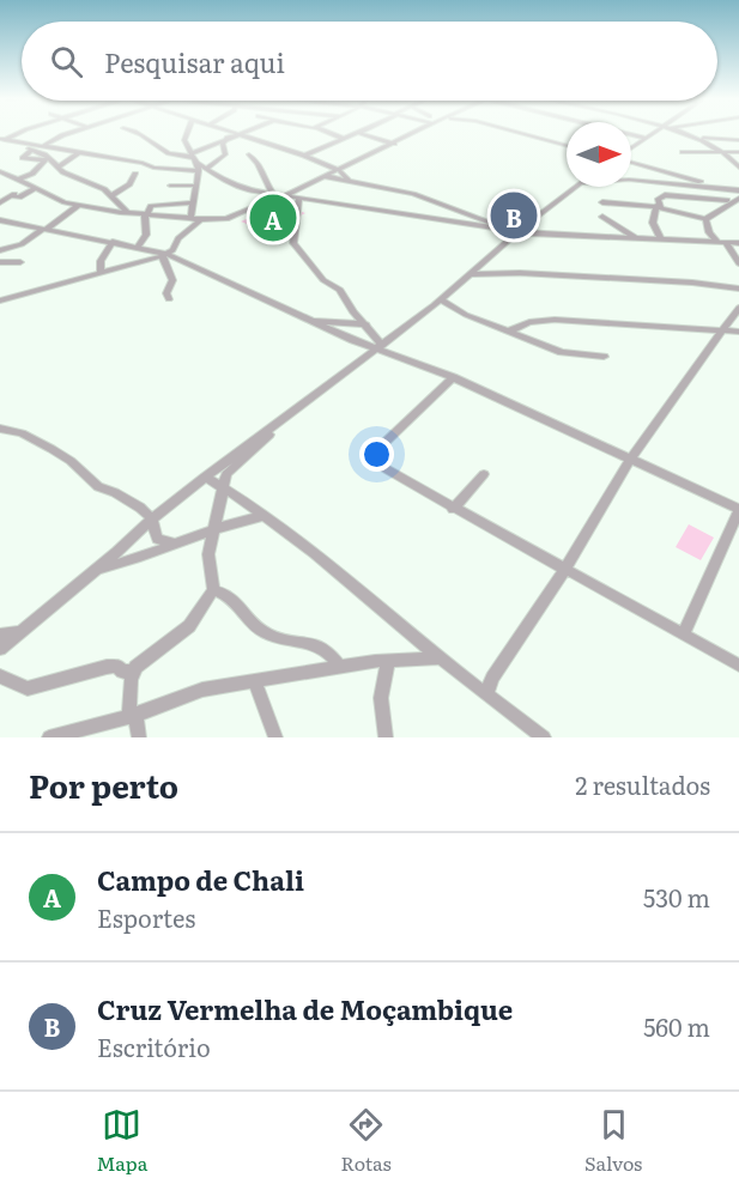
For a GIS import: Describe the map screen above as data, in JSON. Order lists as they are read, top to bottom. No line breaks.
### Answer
{"north":"right","page":{"search":"Pesquisar aqui","pins":["B","A"],"heading":["Por perto","2 resultados"],"list":[{"mark":"A","name":"Campo de Chali","note":"Esportes","value":"530 m"},{"mark":"B","name":"Cruz Vermelha de Moçambique","note":"Escritório","value":"560 m"}],"nav":["Mapa","Rotas","Salvos"]}}
